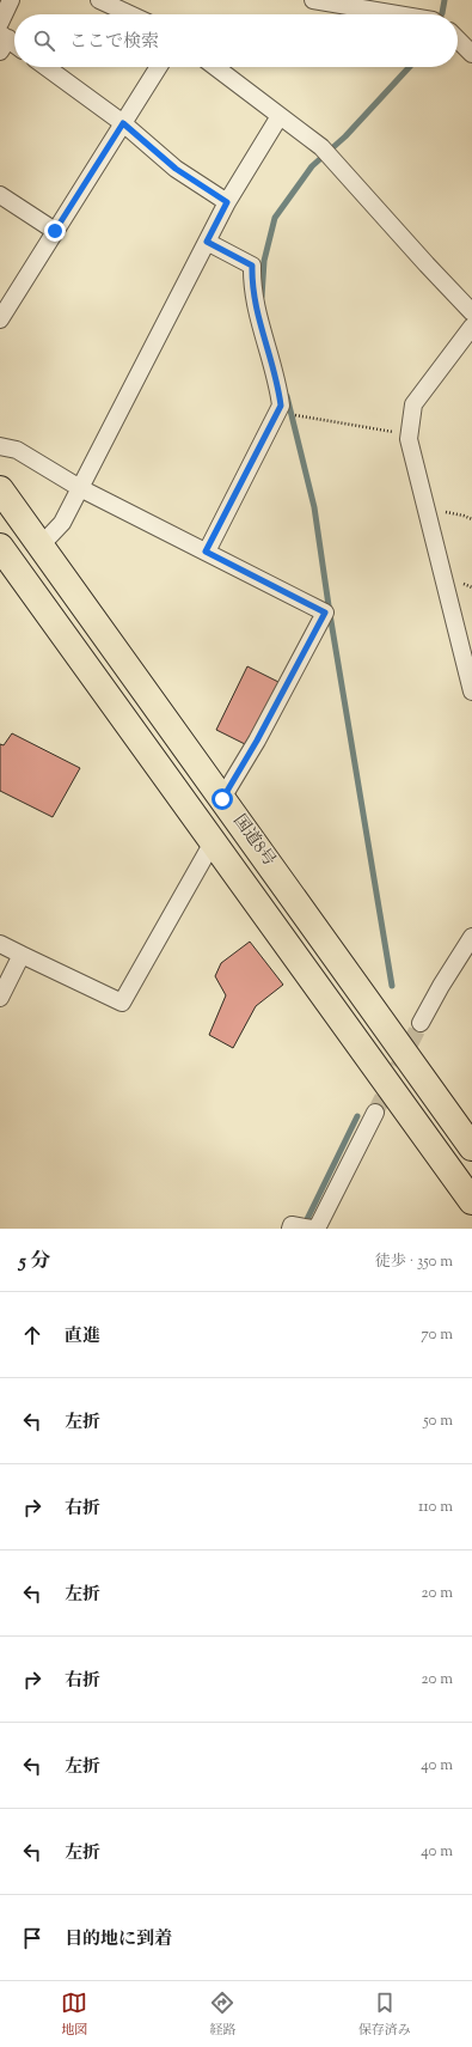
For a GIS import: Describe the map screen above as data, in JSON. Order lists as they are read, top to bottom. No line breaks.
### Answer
{"streets":{"highway":["国道8号"]},"page":{"search":"ここで検索","heading":["5 分","徒歩 · 350 m"],"list":[["直進","70 m"],["左折","50 m"],["右折","110 m"],["左折","20 m"],["右折","20 m"],["左折","40 m"],["左折","40 m"],"目的地に到着"],"nav":["地図","経路","保存済み"]}}
